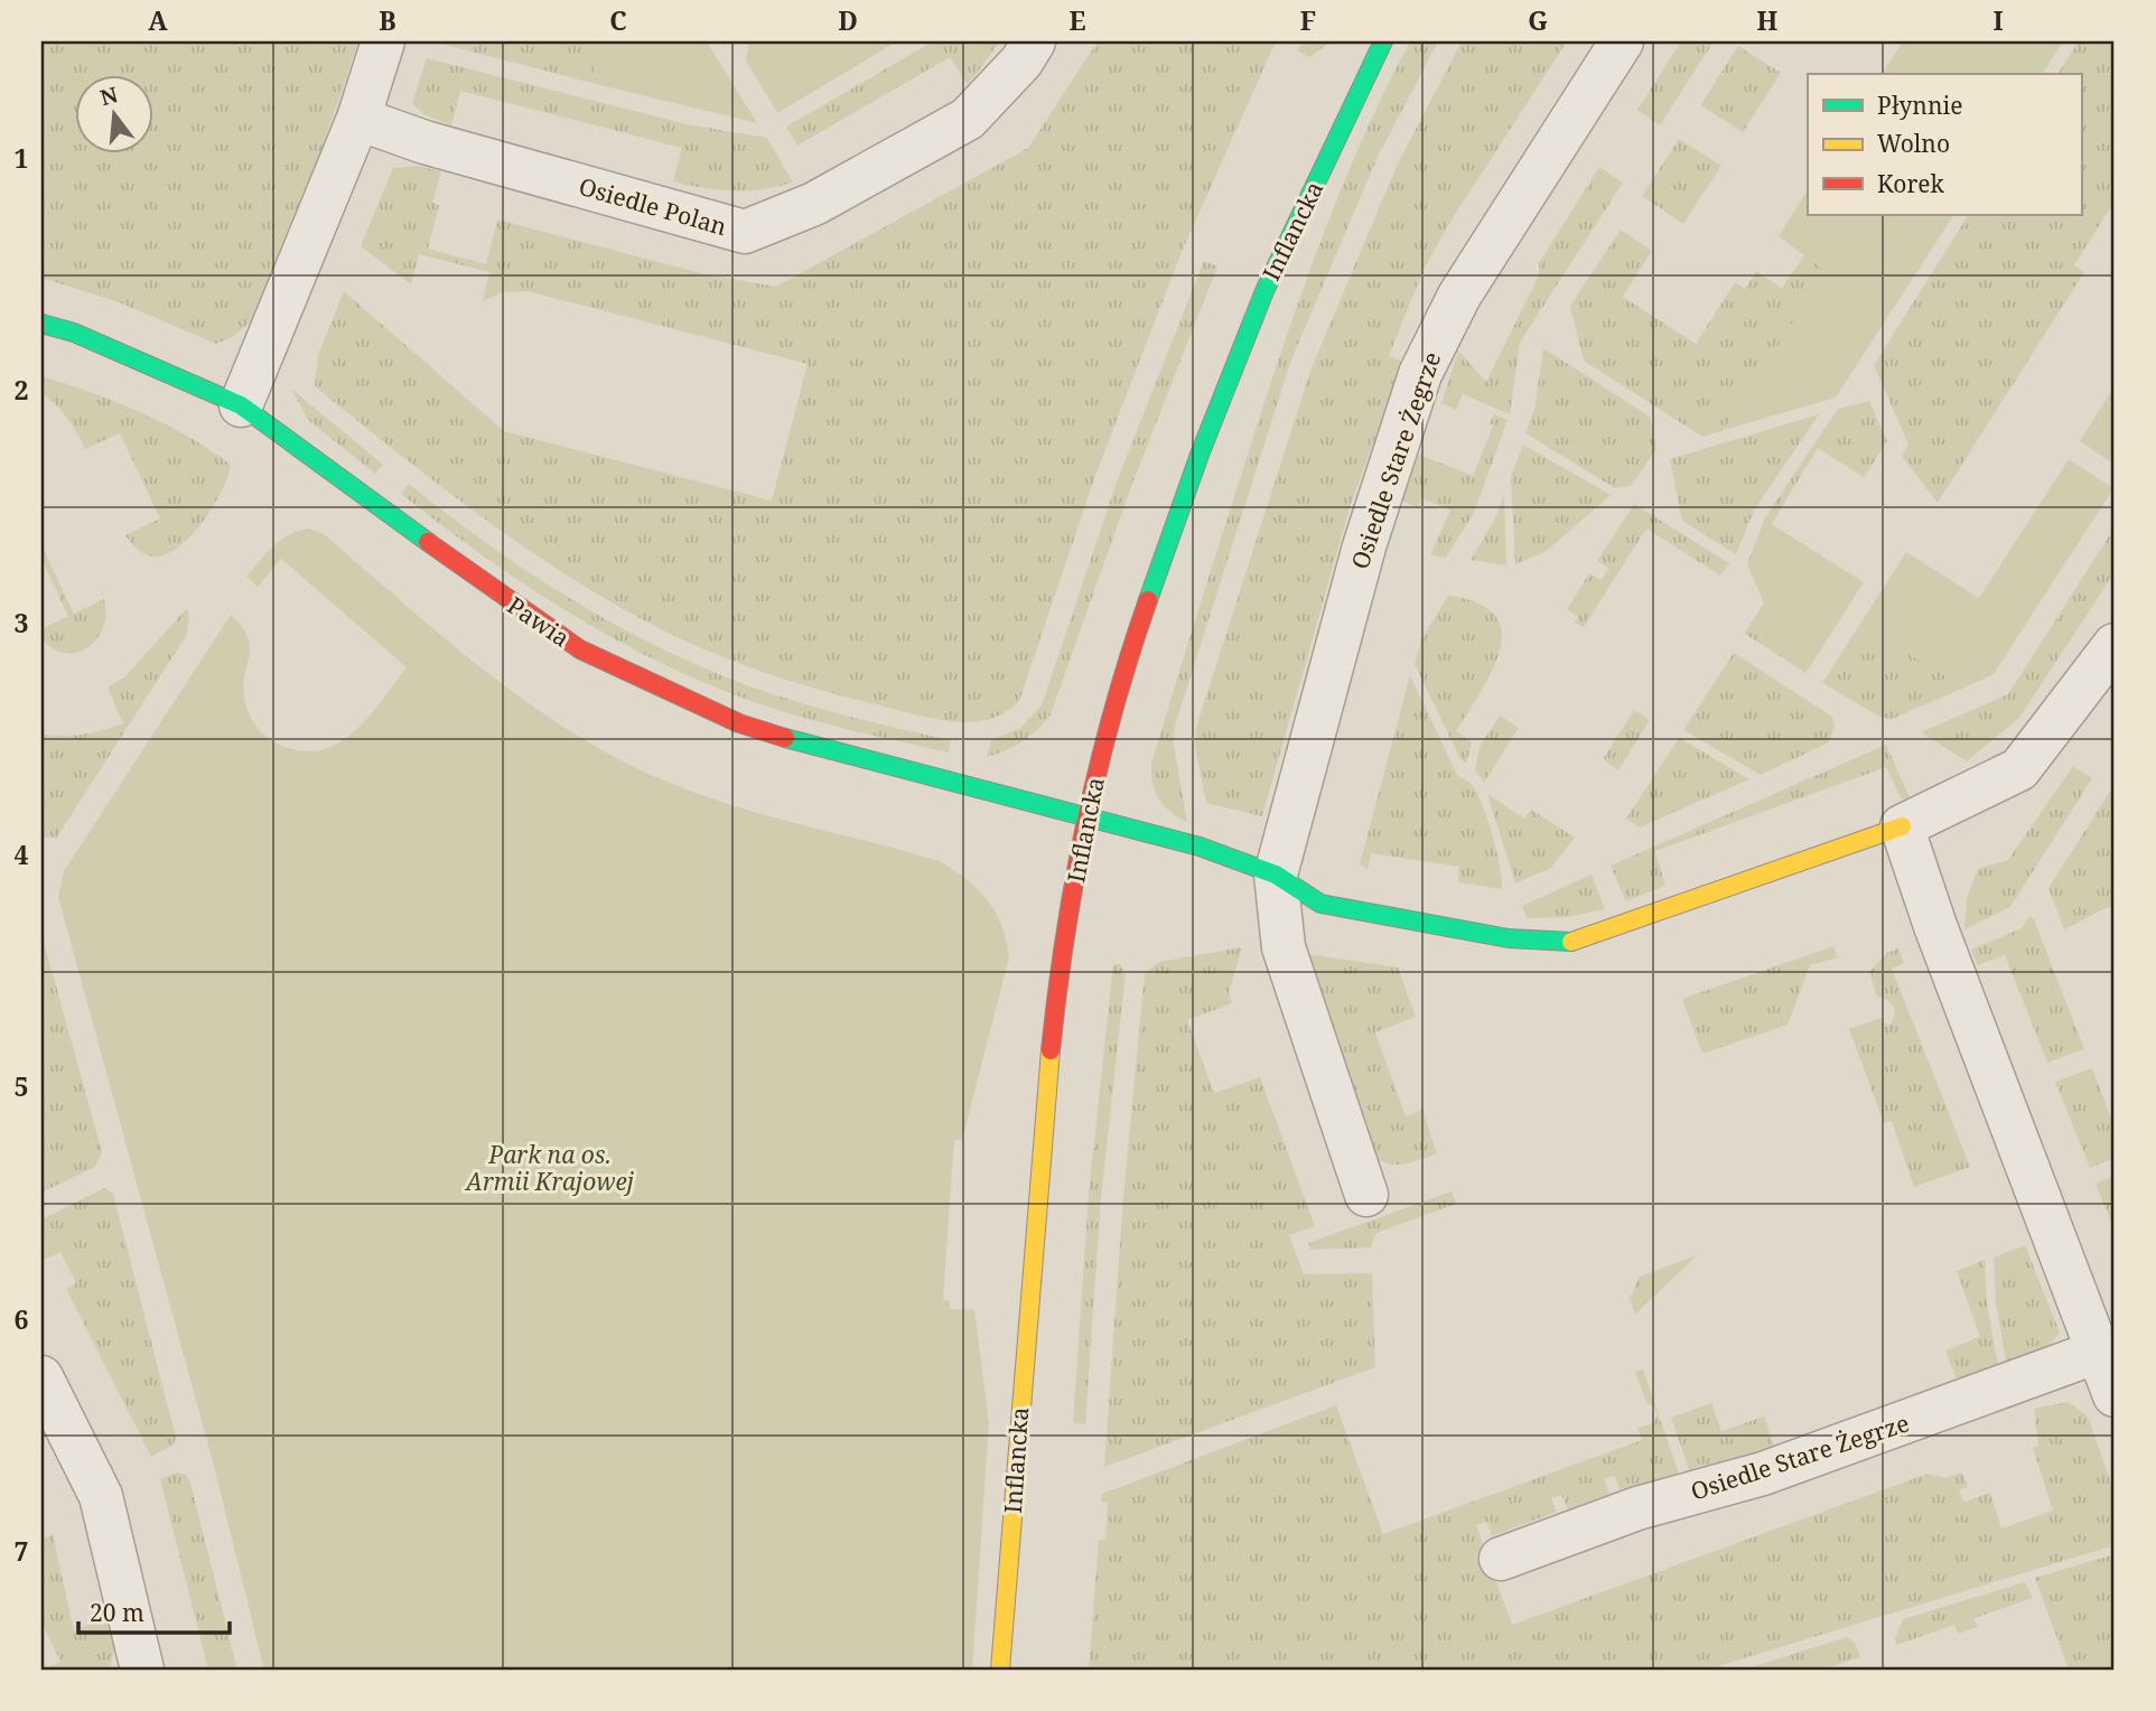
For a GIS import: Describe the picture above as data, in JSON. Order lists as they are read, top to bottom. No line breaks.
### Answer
{"streets":{"street":["Osiedle Polan","Inflancka","Osiedle Stare Żegrze","Pawia"]},"crossings":[["Inflancka","Pawia"]],"parks":["Park na os. Armii Krajowej"],"legend":["Płynnie","Wolno","Korek"],"scale_bar":"20 m","north":"top","grid":{"columns":["A","B","C","D","E","F","G","H","I"],"rows":["1","2","3","4","5","6","7"]}}
